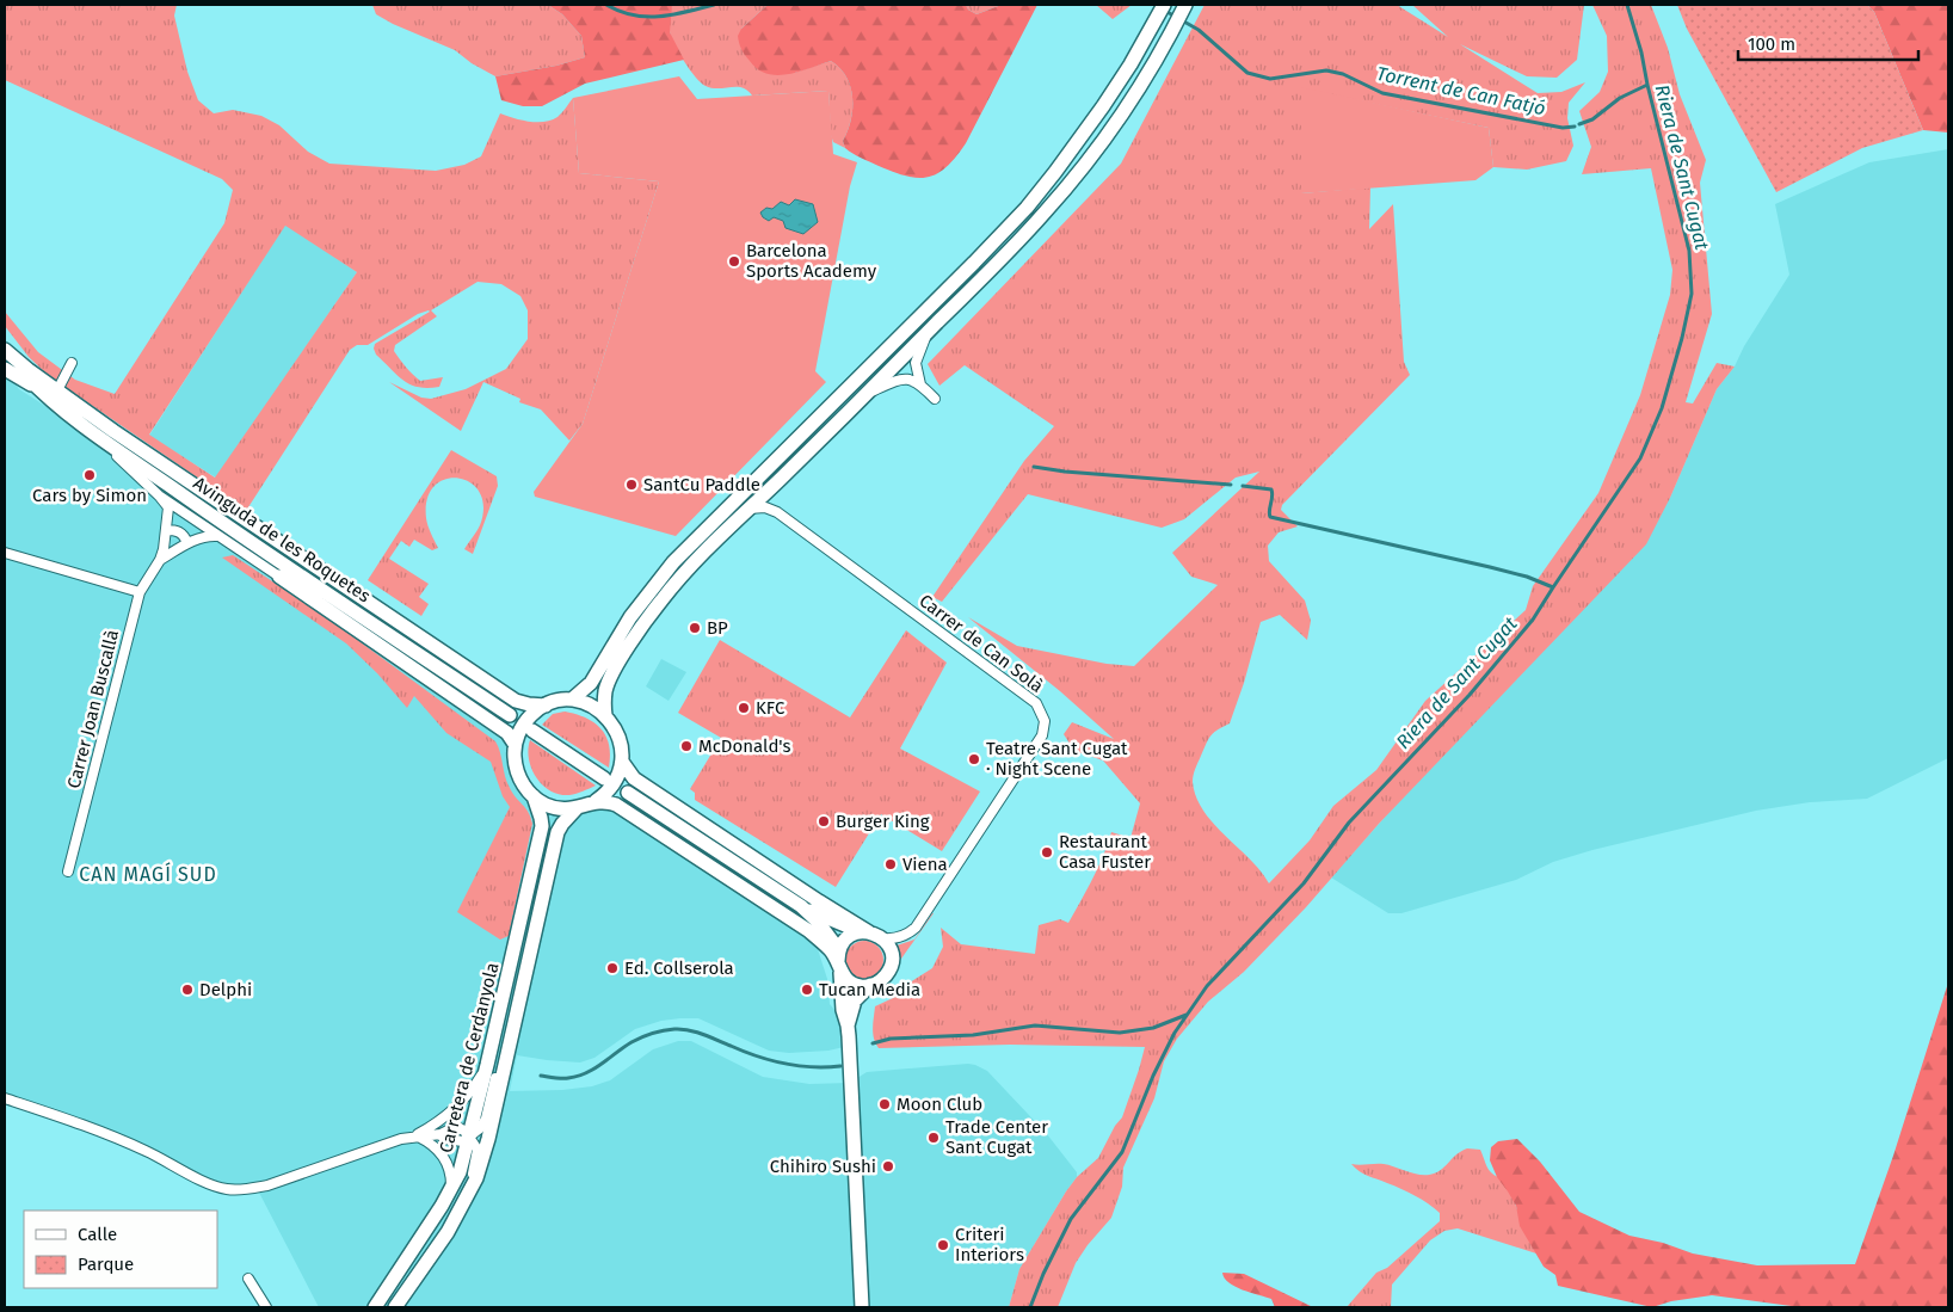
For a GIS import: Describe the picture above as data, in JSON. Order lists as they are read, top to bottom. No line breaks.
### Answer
{"streets":{"main road":["Avinguda de les Roquetes","Carretera de Cerdanyola"],"street":["Carrer de Can Solà","Carrer Joan Buscallà"]},"districts":["CAN MAGÍ SUD"],"water":["Torrent de Can Fatjó","Riera de Sant Cugat"],"places":["Barcelona Sports Academy","Cars by Simon","SantCu Paddle","BP","KFC","McDonald's","Teatre Sant Cugat · Night Scene","Burger King","Restaurant Casa Fuster","Viena","Ed. Collserola","Delphi","Tucan Media","Moon Club","Trade Center Sant Cugat","Chihiro Sushi","Criteri Interiors"],"legend":["Calle","Parque"],"scale_bar":"100 m"}
